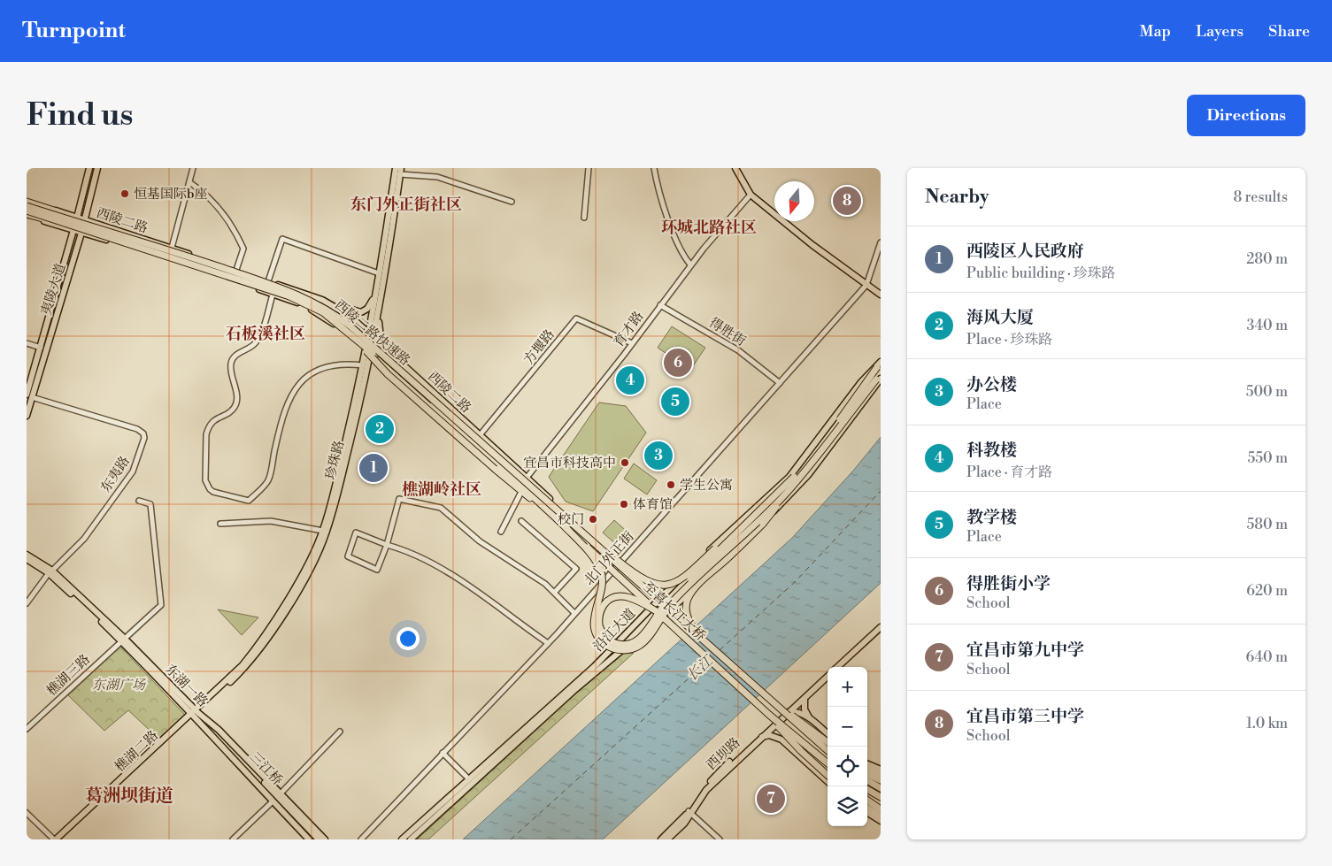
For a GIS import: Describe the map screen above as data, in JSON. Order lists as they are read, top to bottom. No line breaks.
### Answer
{"streets":{"highway":["西陵二路快速路","至喜长江大桥"],"main road":["西陵二路","夷陵大道","珍珠路","沿江大道","东湖一路","樵湖二路","西坝路","三江桥"],"street":["育才路","得胜街","方堰路","东夷路","北门外正街","樵湖三路"]},"crossings":[["西陵二路","夷陵大道"],["西陵二路","育才路"],["西陵二路","西陵二路快速路"],["西陵二路","方堰路"],["西陵二路","珍珠路"],["西陵二路","北门外正街"],["西陵二路","沿江大道"],["夷陵大道","东夷路"],["育才路","得胜街"],["育才路","方堰路"],["得胜街","北门外正街"],["西陵二路快速路","至喜长江大桥"],["珍珠路","东湖一路"],["珍珠路","樵湖二路"],["珍珠路","三江桥"],["至喜长江大桥","沿江大道"],["东湖一路","樵湖二路"],["东湖一路","三江桥"],["樵湖二路","三江桥"]],"districts":["东门外正街社区","环城北路社区","石板溪社区","樵湖岭社区","葛洲坝街道"],"water":["长江"],"parks":["东湖广场"],"places":["恒基国际b座","宜昌市科技高中","学生公寓","体育馆","校门"],"north":"bottom","page":{"header":"Turnpoint","nav":["Map","Layers","Share"],"buttons":"Directions","title":"Find us","heading":["Nearby","8 results"],"pins":["8","6","4","5","2","3","1","7"],"list":[{"mark":"1","name":"西陵区人民政府","note":"Public building · 珍珠路","value":"280 m"},{"mark":"2","name":"海风大厦","note":"Place · 珍珠路","value":"340 m"},{"mark":"3","name":"办公楼","note":"Place","value":"500 m"},{"mark":"4","name":"科教楼","note":"Place · 育才路","value":"550 m"},{"mark":"5","name":"教学楼","note":"Place","value":"580 m"},{"mark":"6","name":"得胜街小学","note":"School","value":"620 m"},{"mark":"7","name":"宜昌市第九中学","note":"School","value":"640 m"},{"mark":"8","name":"宜昌市第三中学","note":"School","value":"1.0 km"}],"map_buttons":["+","−"]}}
